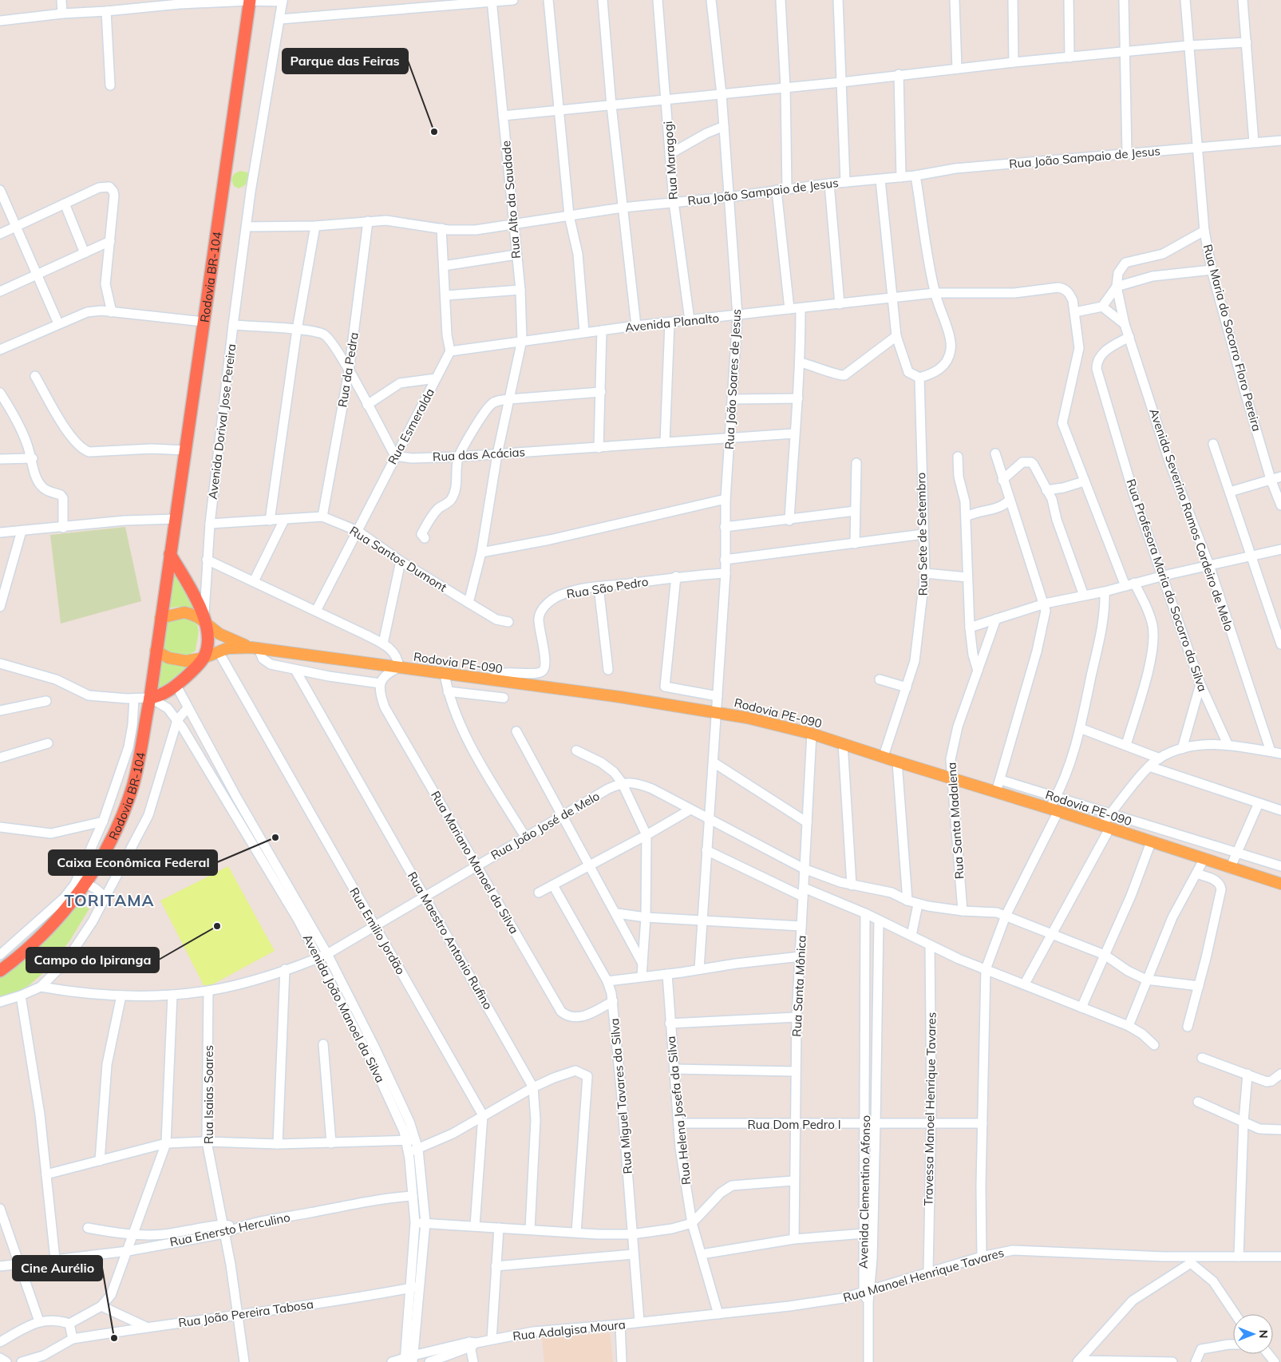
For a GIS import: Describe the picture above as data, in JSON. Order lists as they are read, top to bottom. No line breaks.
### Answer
{"streets":{"highway":["Rodovia BR-104"],"main road":["Rodovia PE-090"],"street":["Rua João Sampaio de Jesus","Rua Maragogi","Rua Alto da Saudade","Avenida Planalto","Rua Maria do Socorro Floro Pereira","Rua da Pedra","Rua João Soares de Jesus","Avenida Dorival Jose Pereira","Rua Esmeralda","Rua das Acácias","Avenida Severino Ramos Cordeiro de Melo","Rua Sete de Setembro","Rua Santos Dumont","Rua Profesora Maria do Socorro da Silva","Rua São Pedro","Rua Santa Madalena","Rua João José de Melo","Rua Mariano Manoel da Silva","Rua Emilio Jordão","Rua Maestro Antonio Rufino","Rua Santa Mônica","Avenida João Manoel da Silva","Rua Isaias Soares","Rua Miguel Tavares da Silva","Travessa Manoel Henrique Tavares","Rua Helena Josefa da Silva","Rua Dom Pedro I","Avenida Clementino Afonso","Rua Enersto Herculino","Rua Manoel Henrique Tavares","Rua João Pereira Tabosa","Rua Adalgisa Moura"]},"crossings":[["Rua João Sampaio de Jesus","Rua Maragogi"],["Rua João Sampaio de Jesus","Rua Alto da Saudade"],["Rua João Sampaio de Jesus","Rua Maria do Socorro Floro Pereira"],["Rua João Sampaio de Jesus","Rua da Pedra"],["Rua João Sampaio de Jesus","Rua João Soares de Jesus"],["Rua João Sampaio de Jesus","Avenida Dorival Jose Pereira"],["Rua Maragogi","Avenida Planalto"],["Rua Alto da Saudade","Avenida Planalto"],["Rua Alto da Saudade","Rua das Acácias"],["Rua Alto da Saudade","Rua Santos Dumont"],["Rodovia BR-104","Avenida Dorival Jose Pereira"],["Rodovia BR-104","Rodovia PE-090"],["Rodovia BR-104","Avenida João Manoel da Silva"],["Avenida Planalto","Rua João Soares de Jesus"],["Avenida Planalto","Rua Esmeralda"],["Rua da Pedra","Rua Santos Dumont"],["Rua João Soares de Jesus","Rua das Acácias"],["Rua João Soares de Jesus","Rua São Pedro"],["Rua João Soares de Jesus","Rodovia PE-090"],["Avenida Dorival Jose Pereira","Rua Santos Dumont"],["Avenida Dorival Jose Pereira","Rodovia PE-090"],["Rua Esmeralda","Rua das Acácias"],["Rua Esmeralda","Rua Santos Dumont"],["Avenida Severino Ramos Cordeiro de Melo","Rua Profesora Maria do Socorro da Silva"],["Rua Sete de Setembro","Rodovia PE-090"],["Rua São Pedro","Rodovia PE-090"],["Rodovia PE-090","Rua Santa Madalena"],["Rodovia PE-090","Rua Emilio Jordão"],["Rodovia PE-090","Rua Santa Mônica"],["Rua João José de Melo","Rua Mariano Manoel da Silva"],["Rua João José de Melo","Rua Emilio Jordão"],["Rua João José de Melo","Rua Maestro Antonio Rufino"],["Rua João José de Melo","Avenida João Manoel da Silva"],["Rua João José de Melo","Rua Isaias Soares"],["Rua Mariano Manoel da Silva","Rua Miguel Tavares da Silva"],["Rua Santa Mônica","Rua Dom Pedro I"],["Avenida João Manoel da Silva","Rua Enersto Herculino"],["Avenida João Manoel da Silva","Rua João Pereira Tabosa"],["Rua Isaias Soares","Rua Enersto Herculino"],["Rua Isaias Soares","Rua João Pereira Tabosa"],["Rua Miguel Tavares da Silva","Rua Manoel Henrique Tavares"],["Rua Miguel Tavares da Silva","Rua Adalgisa Moura"],["Travessa Manoel Henrique Tavares","Rua Dom Pedro I"],["Travessa Manoel Henrique Tavares","Rua Manoel Henrique Tavares"],["Rua Helena Josefa da Silva","Rua Dom Pedro I"],["Rua Helena Josefa da Silva","Rua Manoel Henrique Tavares"],["Rua Dom Pedro I","Avenida Clementino Afonso"],["Avenida Clementino Afonso","Rua Manoel Henrique Tavares"],["Rua Manoel Henrique Tavares","Rua Adalgisa Moura"]],"districts":["TORITAMA"],"places":["Parque das Feiras","Caixa Econômica Federal","Campo do Ipiranga","Cine Aurélio"],"north":"right"}
